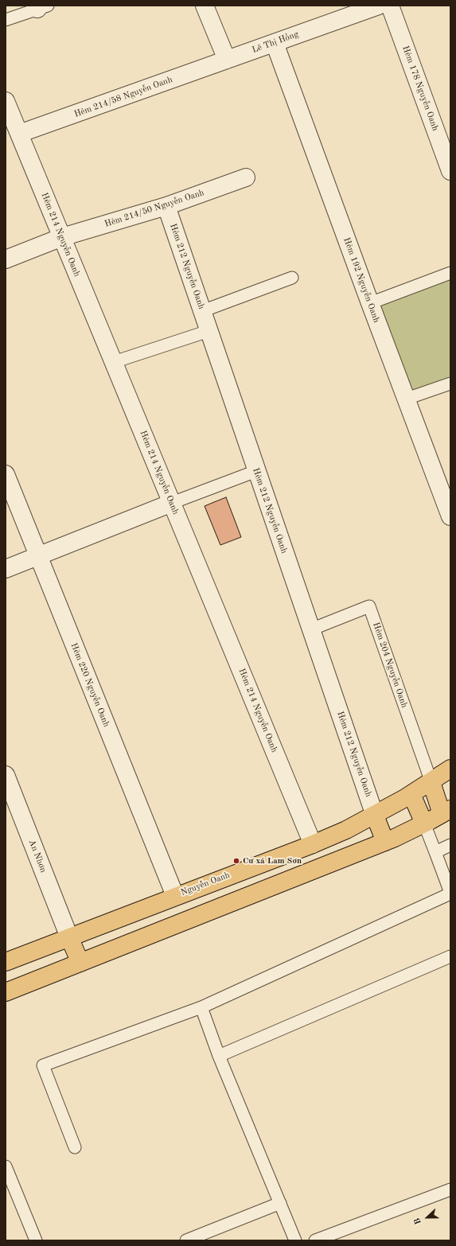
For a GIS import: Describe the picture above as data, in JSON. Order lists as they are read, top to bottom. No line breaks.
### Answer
{"streets":{"main road":["Nguyễn Oanh"],"street":["Lê Thị Hồng","Hẻm 178 Nguyễn Oanh","Hẻm 214/58 Nguyễn Oanh","Hẻm 214/50 Nguyễn Oanh","Hẻm 214 Nguyễn Oanh","Hẻm 212 Nguyễn Oanh","Hẻm 192 Nguyễn Oanh","Hẻm 220 Nguyễn Oanh","An Nhơn"],"lane":["Hẻm 204 Nguyễn Oanh"]},"crossings":[["Lê Thị Hồng","Hẻm 214/58 Nguyễn Oanh"],["Lê Thị Hồng","Hẻm 192 Nguyễn Oanh"],["Hẻm 214/58 Nguyễn Oanh","Hẻm 214 Nguyễn Oanh"],["Hẻm 214/50 Nguyễn Oanh","Hẻm 214 Nguyễn Oanh"],["Hẻm 214/50 Nguyễn Oanh","Hẻm 212 Nguyễn Oanh"],["Hẻm 214 Nguyễn Oanh","Nguyễn Oanh"],["Hẻm 212 Nguyễn Oanh","Hẻm 204 Nguyễn Oanh"],["Hẻm 212 Nguyễn Oanh","Nguyễn Oanh"],["Hẻm 204 Nguyễn Oanh","Nguyễn Oanh"],["Hẻm 220 Nguyễn Oanh","Nguyễn Oanh"],["An Nhơn","Nguyễn Oanh"]],"places":["Cư xá Lam Sơn"],"north":"left"}
